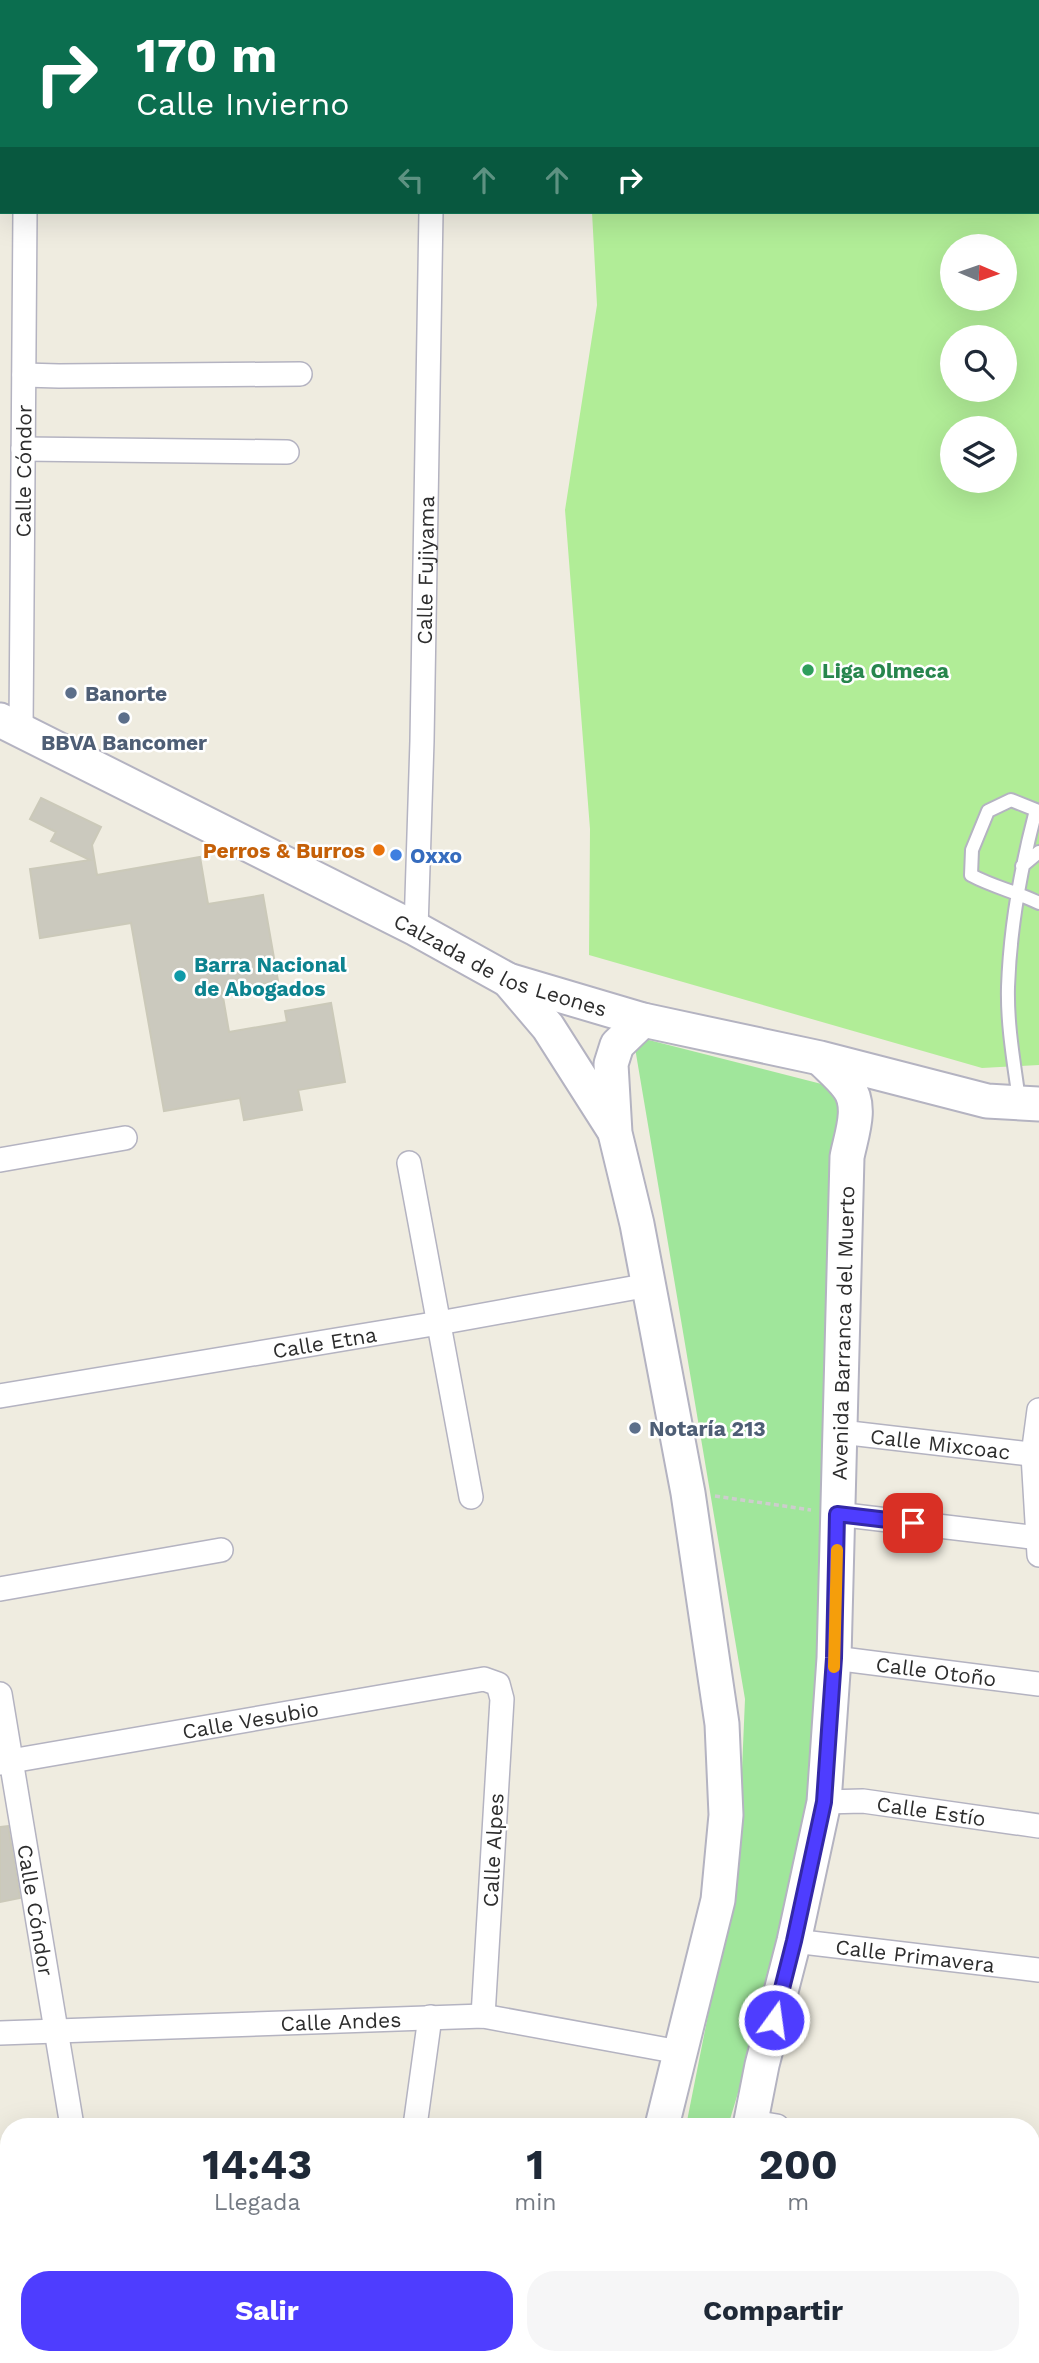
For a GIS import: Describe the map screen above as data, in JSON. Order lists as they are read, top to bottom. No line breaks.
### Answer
{"streets":{"main road":["Calzada de los Leones","Avenida Barranca del Muerto"],"street":["Calle Cóndor","Calle Fujiyama","Calle Etna","Calle Mixcoac","Calle Otoño","Calle Vesubio","Calle Estío","Calle Alpes","Calle Primavera","Calle Andes"]},"crossings":[["Calle Cóndor","Calzada de los Leones"],["Calle Cóndor","Calle Vesubio"],["Calle Cóndor","Calle Andes"],["Calle Fujiyama","Calzada de los Leones"],["Calzada de los Leones","Avenida Barranca del Muerto"],["Avenida Barranca del Muerto","Calle Mixcoac"],["Avenida Barranca del Muerto","Calle Otoño"],["Avenida Barranca del Muerto","Calle Estío"],["Avenida Barranca del Muerto","Calle Primavera"],["Calle Vesubio","Calle Alpes"],["Calle Alpes","Calle Andes"]],"places":["Liga Olmeca","Banorte","BBVA Bancomer","Perros & Burros","Oxxo","Barra Nacional de Abogados","Notaría 213"],"north":"right","page":{"turn":["170 m","Calle Invierno"],"eta":["14:43","Llegada","1","min","200","m"],"buttons":["Salir","Compartir"]}}
